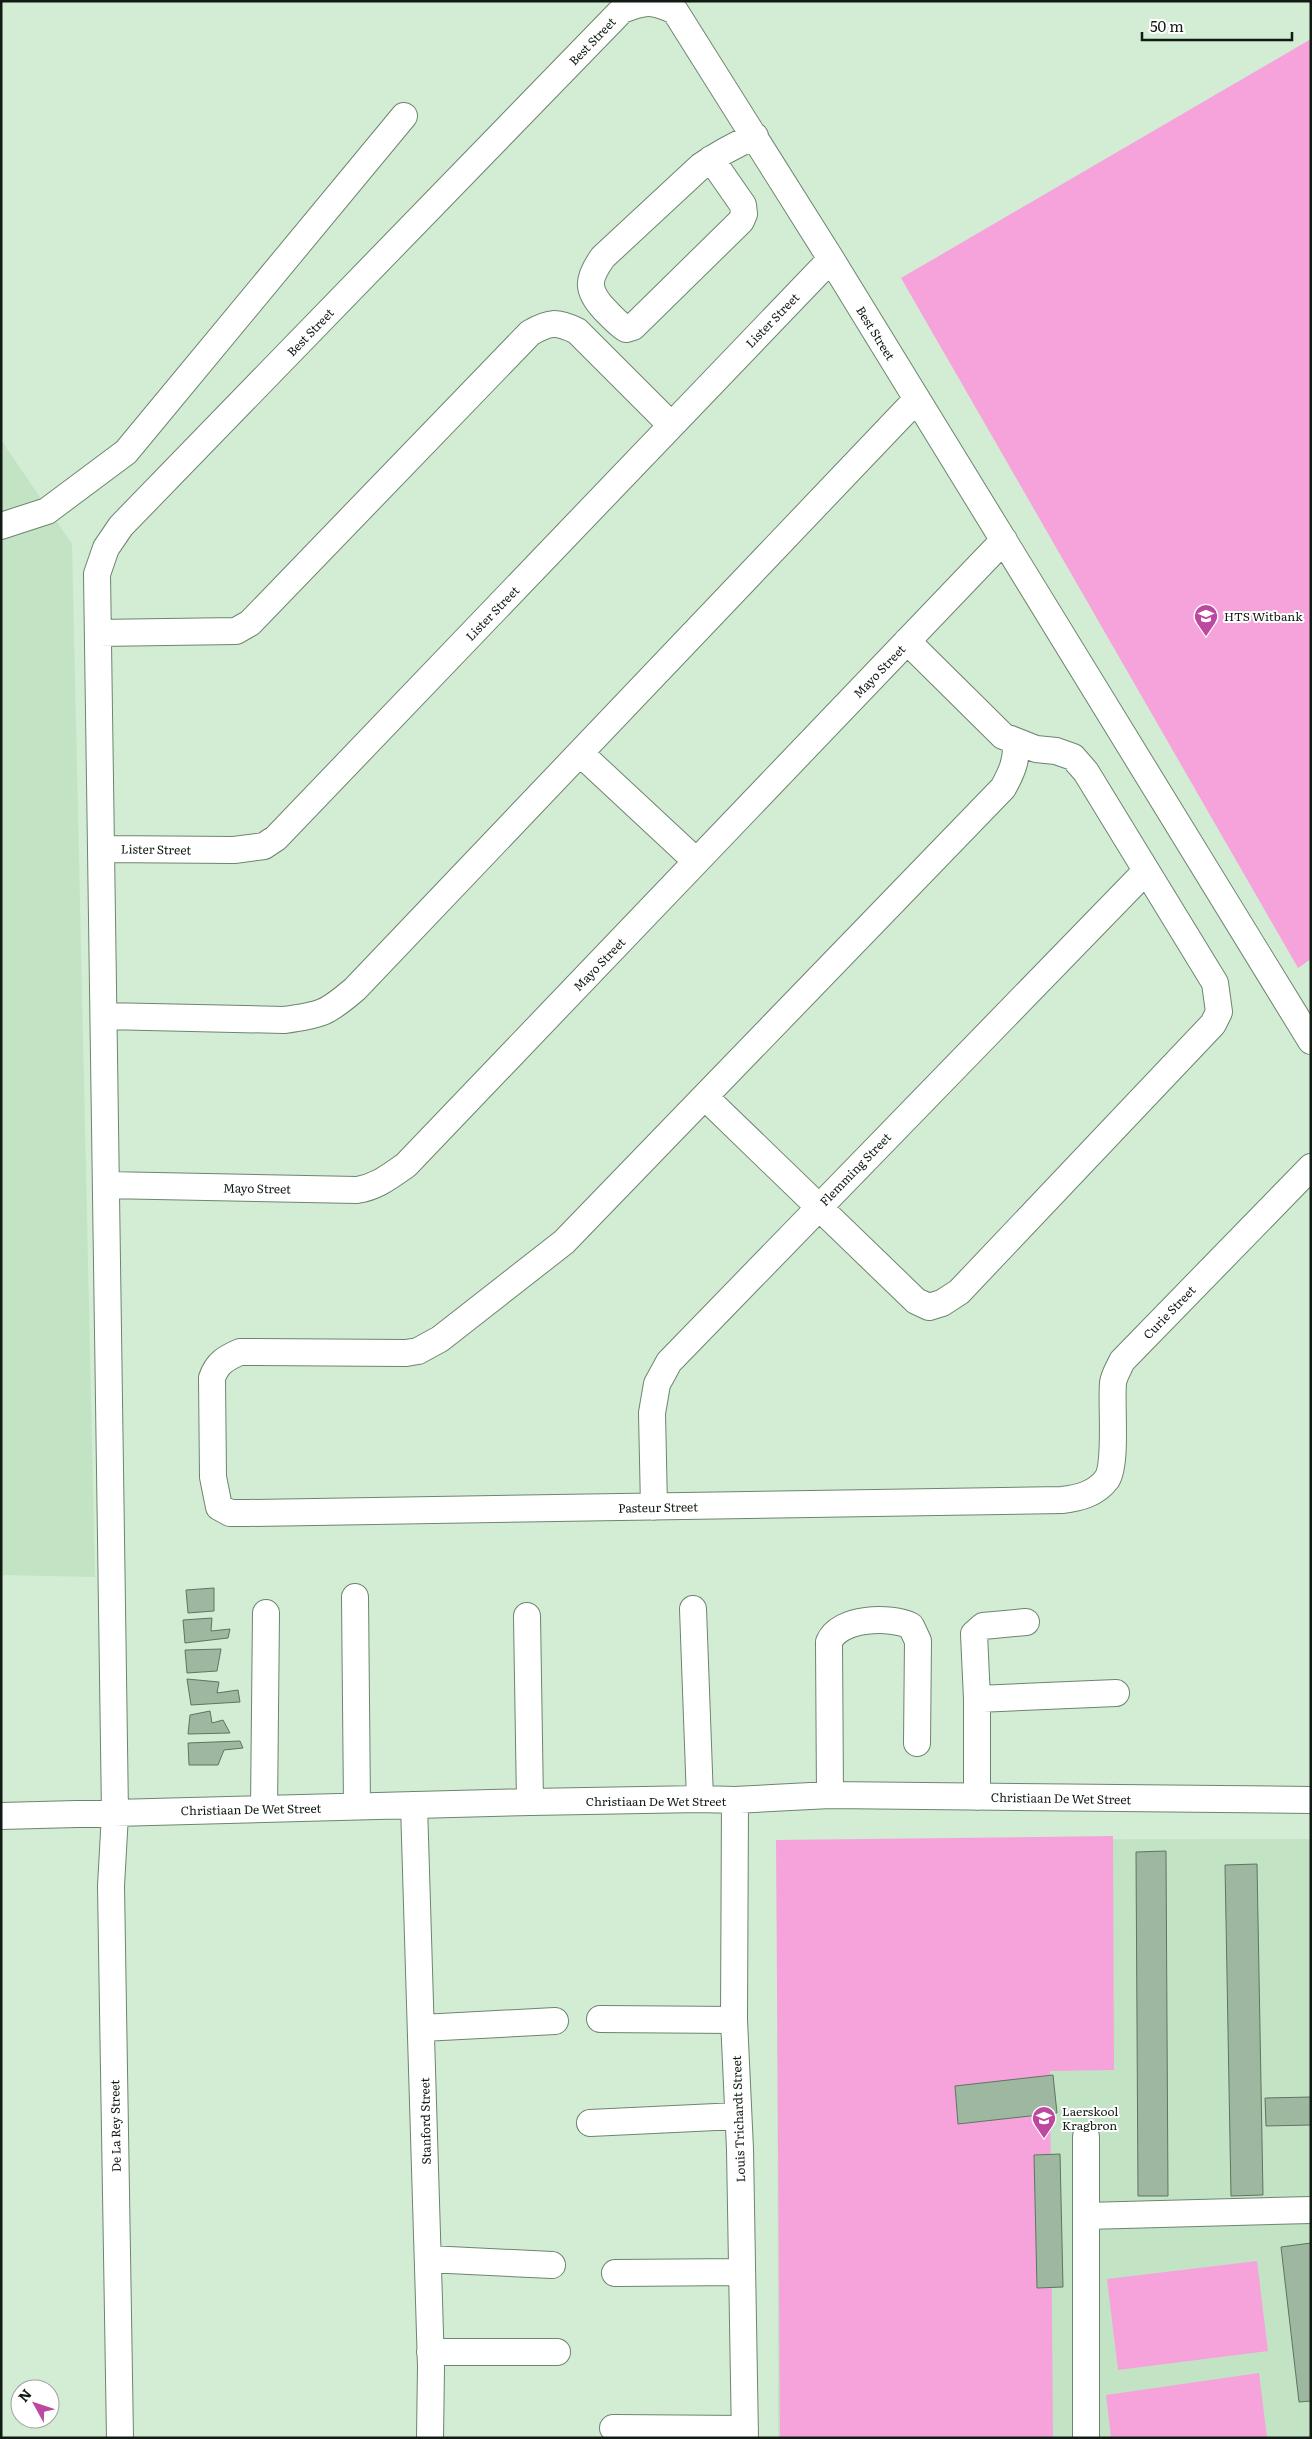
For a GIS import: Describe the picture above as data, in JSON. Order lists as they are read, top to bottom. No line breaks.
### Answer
{"streets":{"street":["Best Street","Lister Street","Mayo Street","Flemming Street","Curie Street","Pasteur Street","Christiaan De Wet Street","Louis Trichardt Street","Stanford Street","De La Rey Street"]},"crossings":[["Best Street","Lister Street"],["Best Street","Mayo Street"],["Best Street","De La Rey Street"],["Lister Street","De La Rey Street"],["Mayo Street","De La Rey Street"],["Flemming Street","Pasteur Street"],["Curie Street","Pasteur Street"],["Christiaan De Wet Street","Louis Trichardt Street"],["Christiaan De Wet Street","Stanford Street"],["Christiaan De Wet Street","De La Rey Street"]],"places":{"school or university":["HTS Witbank","Laerskool Kragbron"]},"scale_bar":"50 m","north":"top left"}
